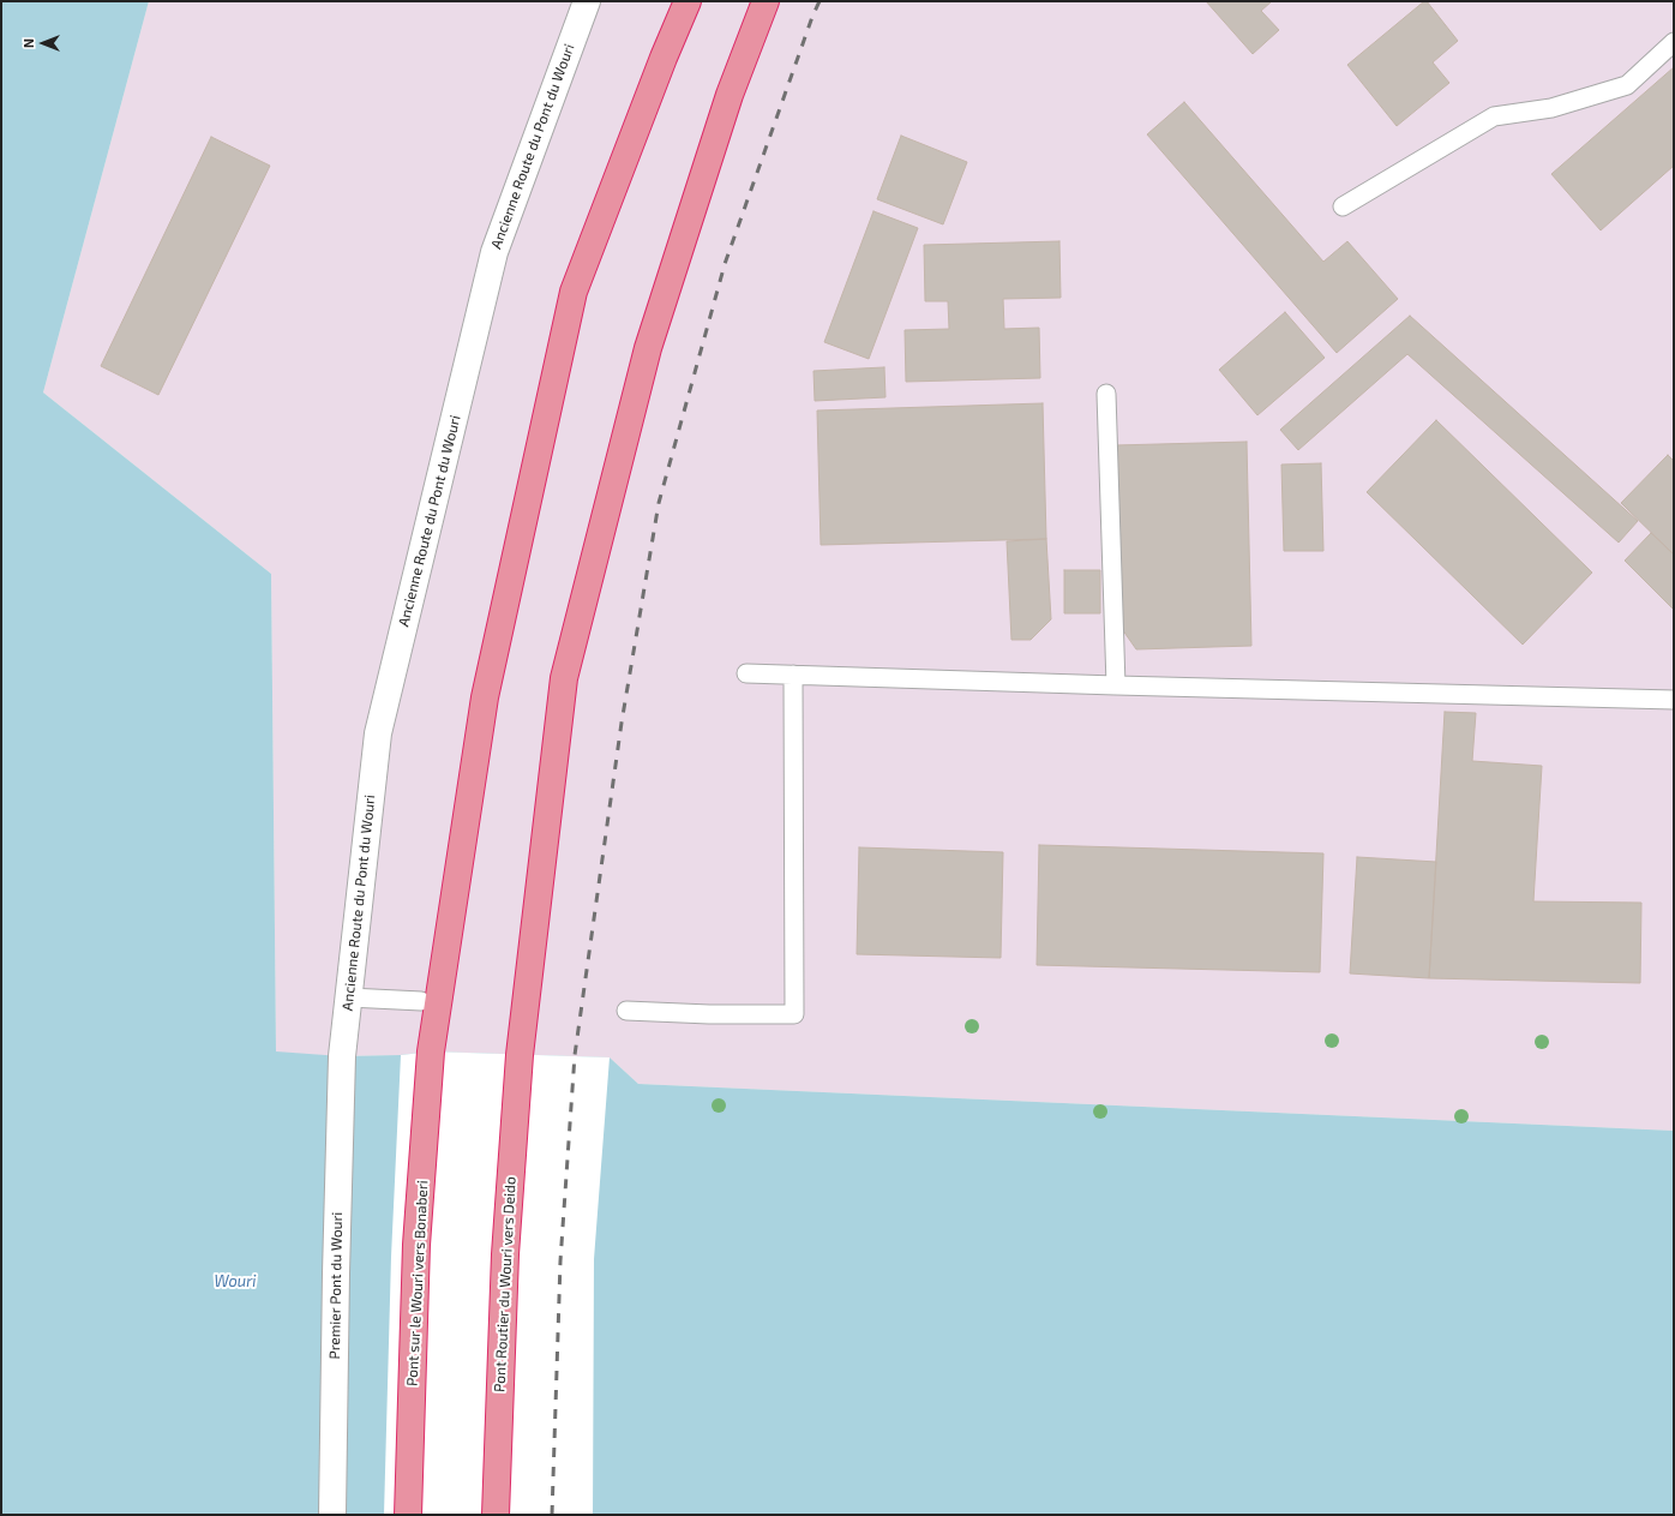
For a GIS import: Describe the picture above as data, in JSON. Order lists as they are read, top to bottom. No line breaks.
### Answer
{"streets":{"highway":["Pont sur le Wouri vers Bonaberi","Pont Routier du Wouri vers Deido"],"street":["Ancienne Route du Pont du Wouri","Premier Pont du Wouri"]},"crossings":[["Ancienne Route du Pont du Wouri","Premier Pont du Wouri"]],"water":["Wouri"],"north":"left"}
